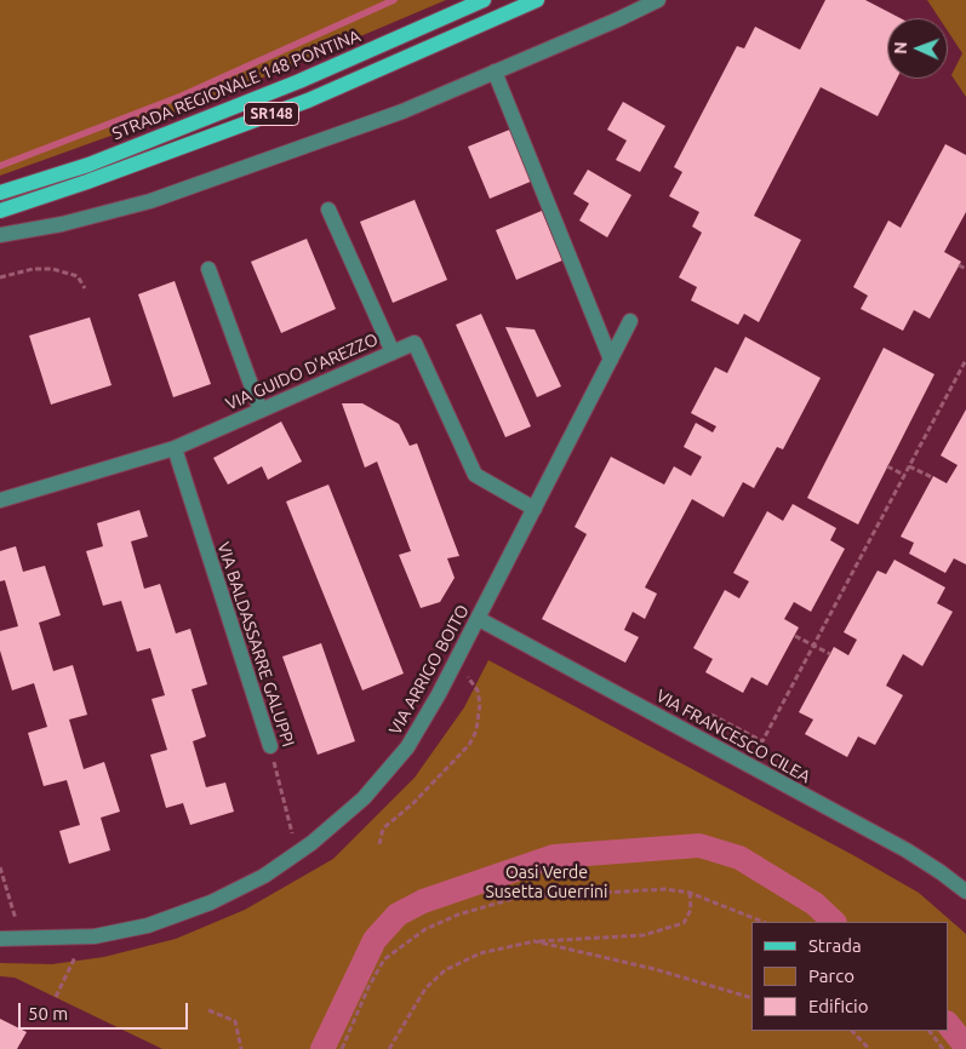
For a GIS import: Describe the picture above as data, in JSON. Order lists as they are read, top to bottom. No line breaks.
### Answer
{"streets":{"main road":["STRADA REGIONALE 148 PONTINA","SR148"],"street":["VIA GUIDO D'AREZZO","VIA BALDASSARRE GALUPPI","VIA ARRIGO BOITO","VIA FRANCESCO CILEA"]},"crossings":[["VIA GUIDO D'AREZZO","VIA BALDASSARRE GALUPPI"],["VIA GUIDO D'AREZZO","VIA ARRIGO BOITO"],["VIA BALDASSARRE GALUPPI","VIA ARRIGO BOITO"],["VIA ARRIGO BOITO","VIA FRANCESCO CILEA"]],"parks":["Oasi Verde Susetta Guerrini"],"legend":["Strada","Parco","Edificio"],"scale_bar":"50 m","north":"left"}
